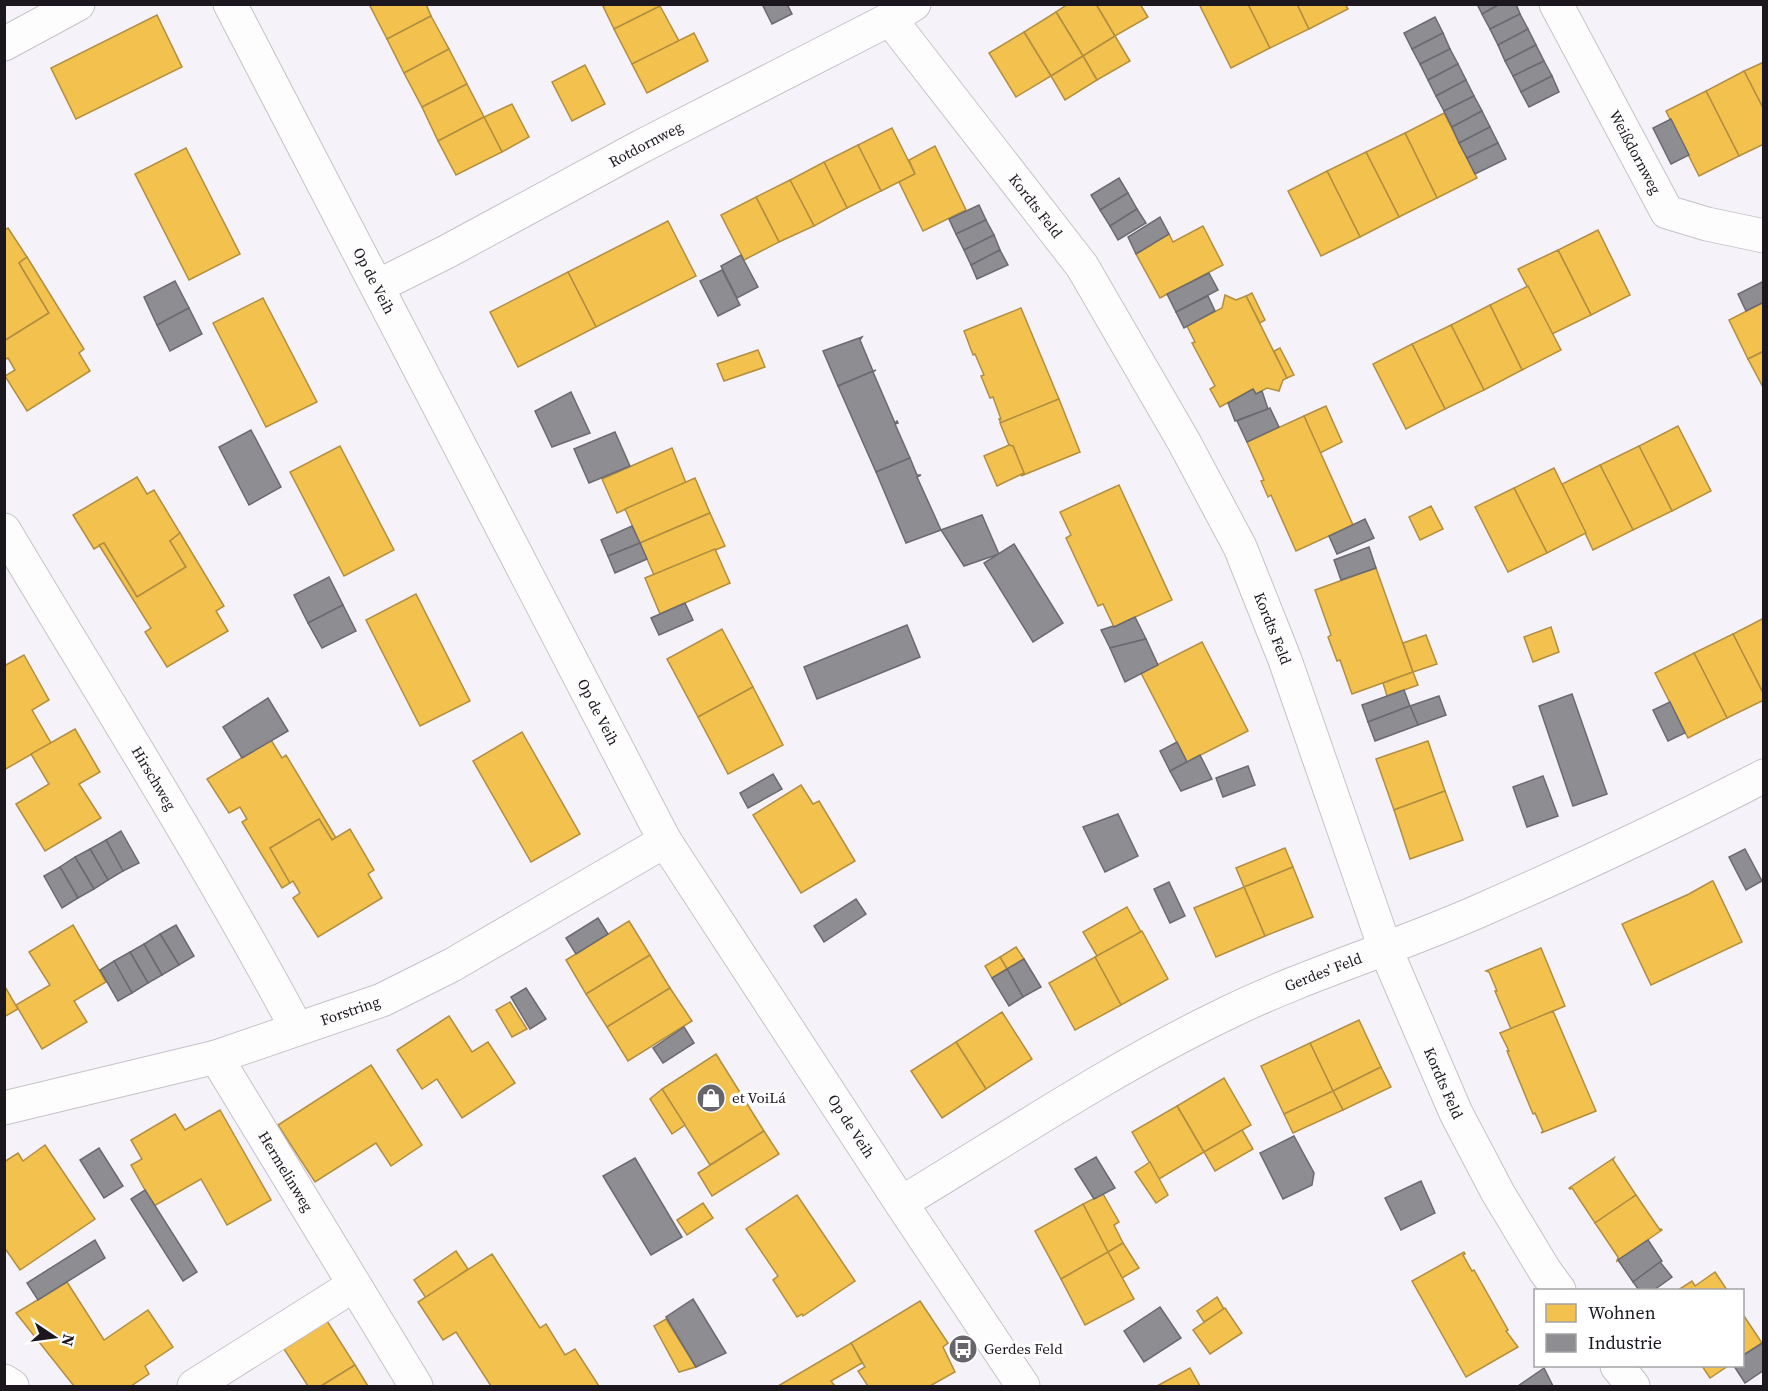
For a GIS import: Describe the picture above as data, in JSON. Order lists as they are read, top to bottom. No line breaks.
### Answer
{"streets":{"street":["Rotdornweg","Weißdornweg","Kordts Feld","Op de Veih","Hirschweg","Gerdes' Feld","Forstring","Hermelinweg"]},"crossings":[["Rotdornweg","Kordts Feld"],["Rotdornweg","Op de Veih"],["Kordts Feld","Gerdes' Feld"],["Op de Veih","Gerdes' Feld"],["Op de Veih","Forstring"],["Hirschweg","Forstring"],["Forstring","Hermelinweg"]],"places":{"shop":["et VoiLá"],"bus stop":["Gerdes Feld"]},"legend":["Wohnen","Industrie"],"north":"right"}
